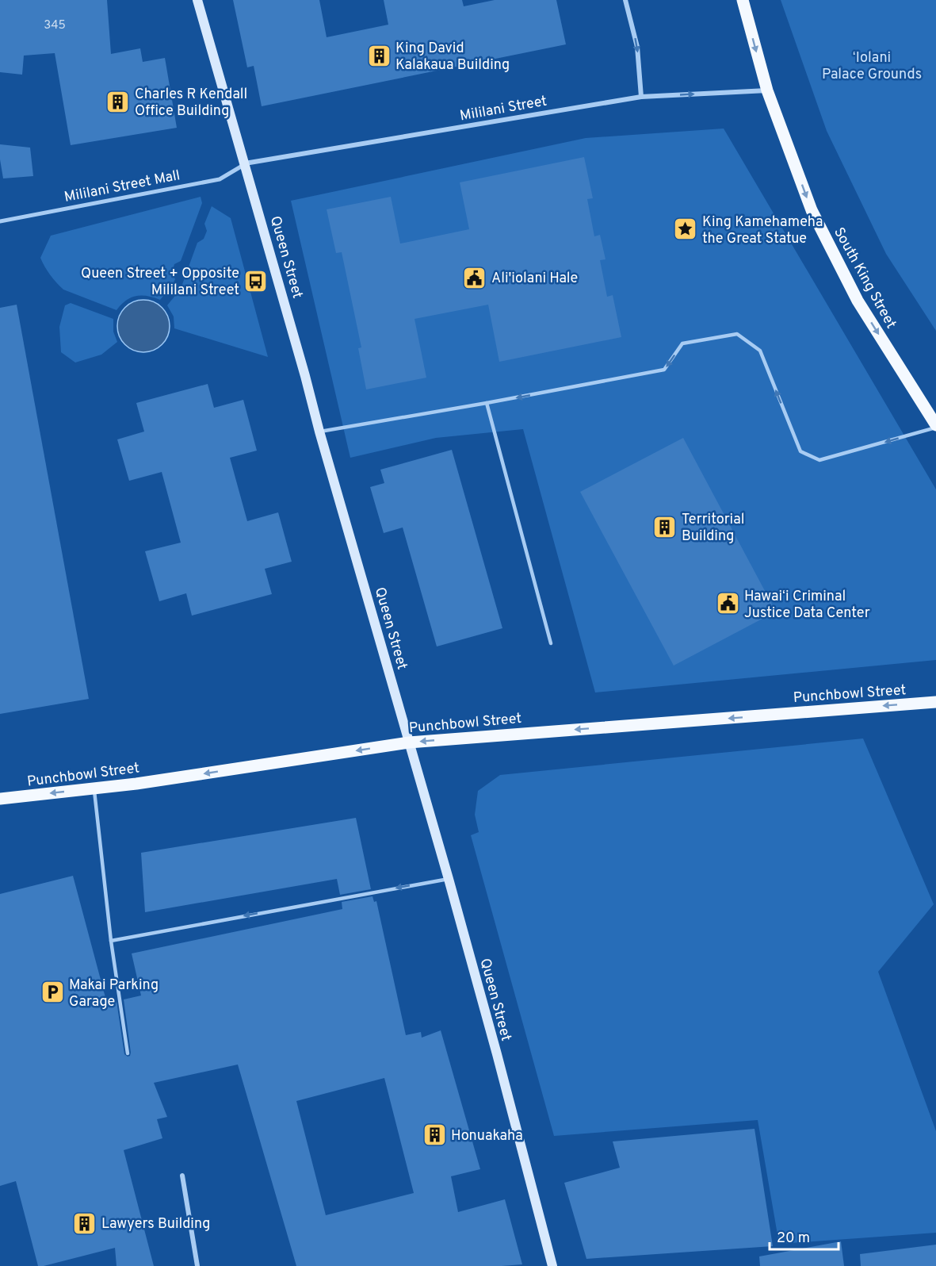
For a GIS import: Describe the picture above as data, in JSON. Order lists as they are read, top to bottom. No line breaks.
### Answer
{"streets":{"main road":["Queen Street","South King Street","Punchbowl Street"],"street":["Mililani Street","Mililani Street Mall"]},"crossings":[["Mililani Street","Mililani Street Mall"],["Mililani Street","Queen Street"],["Mililani Street","South King Street"],["Mililani Street Mall","Queen Street"],["Queen Street","Punchbowl Street"]],"one_way":["South King Street","Punchbowl Street"],"parks":["ʻIolani Palace Grounds"],"places":{"building":["King David Kalakaua Building","Charles R Kendall Office Building","Territorial Building","Honuakaha","Lawyers Building"],"place":["King Kamehameha the Great Statue"],"public building":["Ali'iolani Hale","Hawaiʻi Criminal Justice Data Center"],"bus stop":["Queen Street + Opposite Mililani Street"],"parking":["Makai Parking Garage"]},"house_numbers":["345"],"scale_bar":"20 m"}
